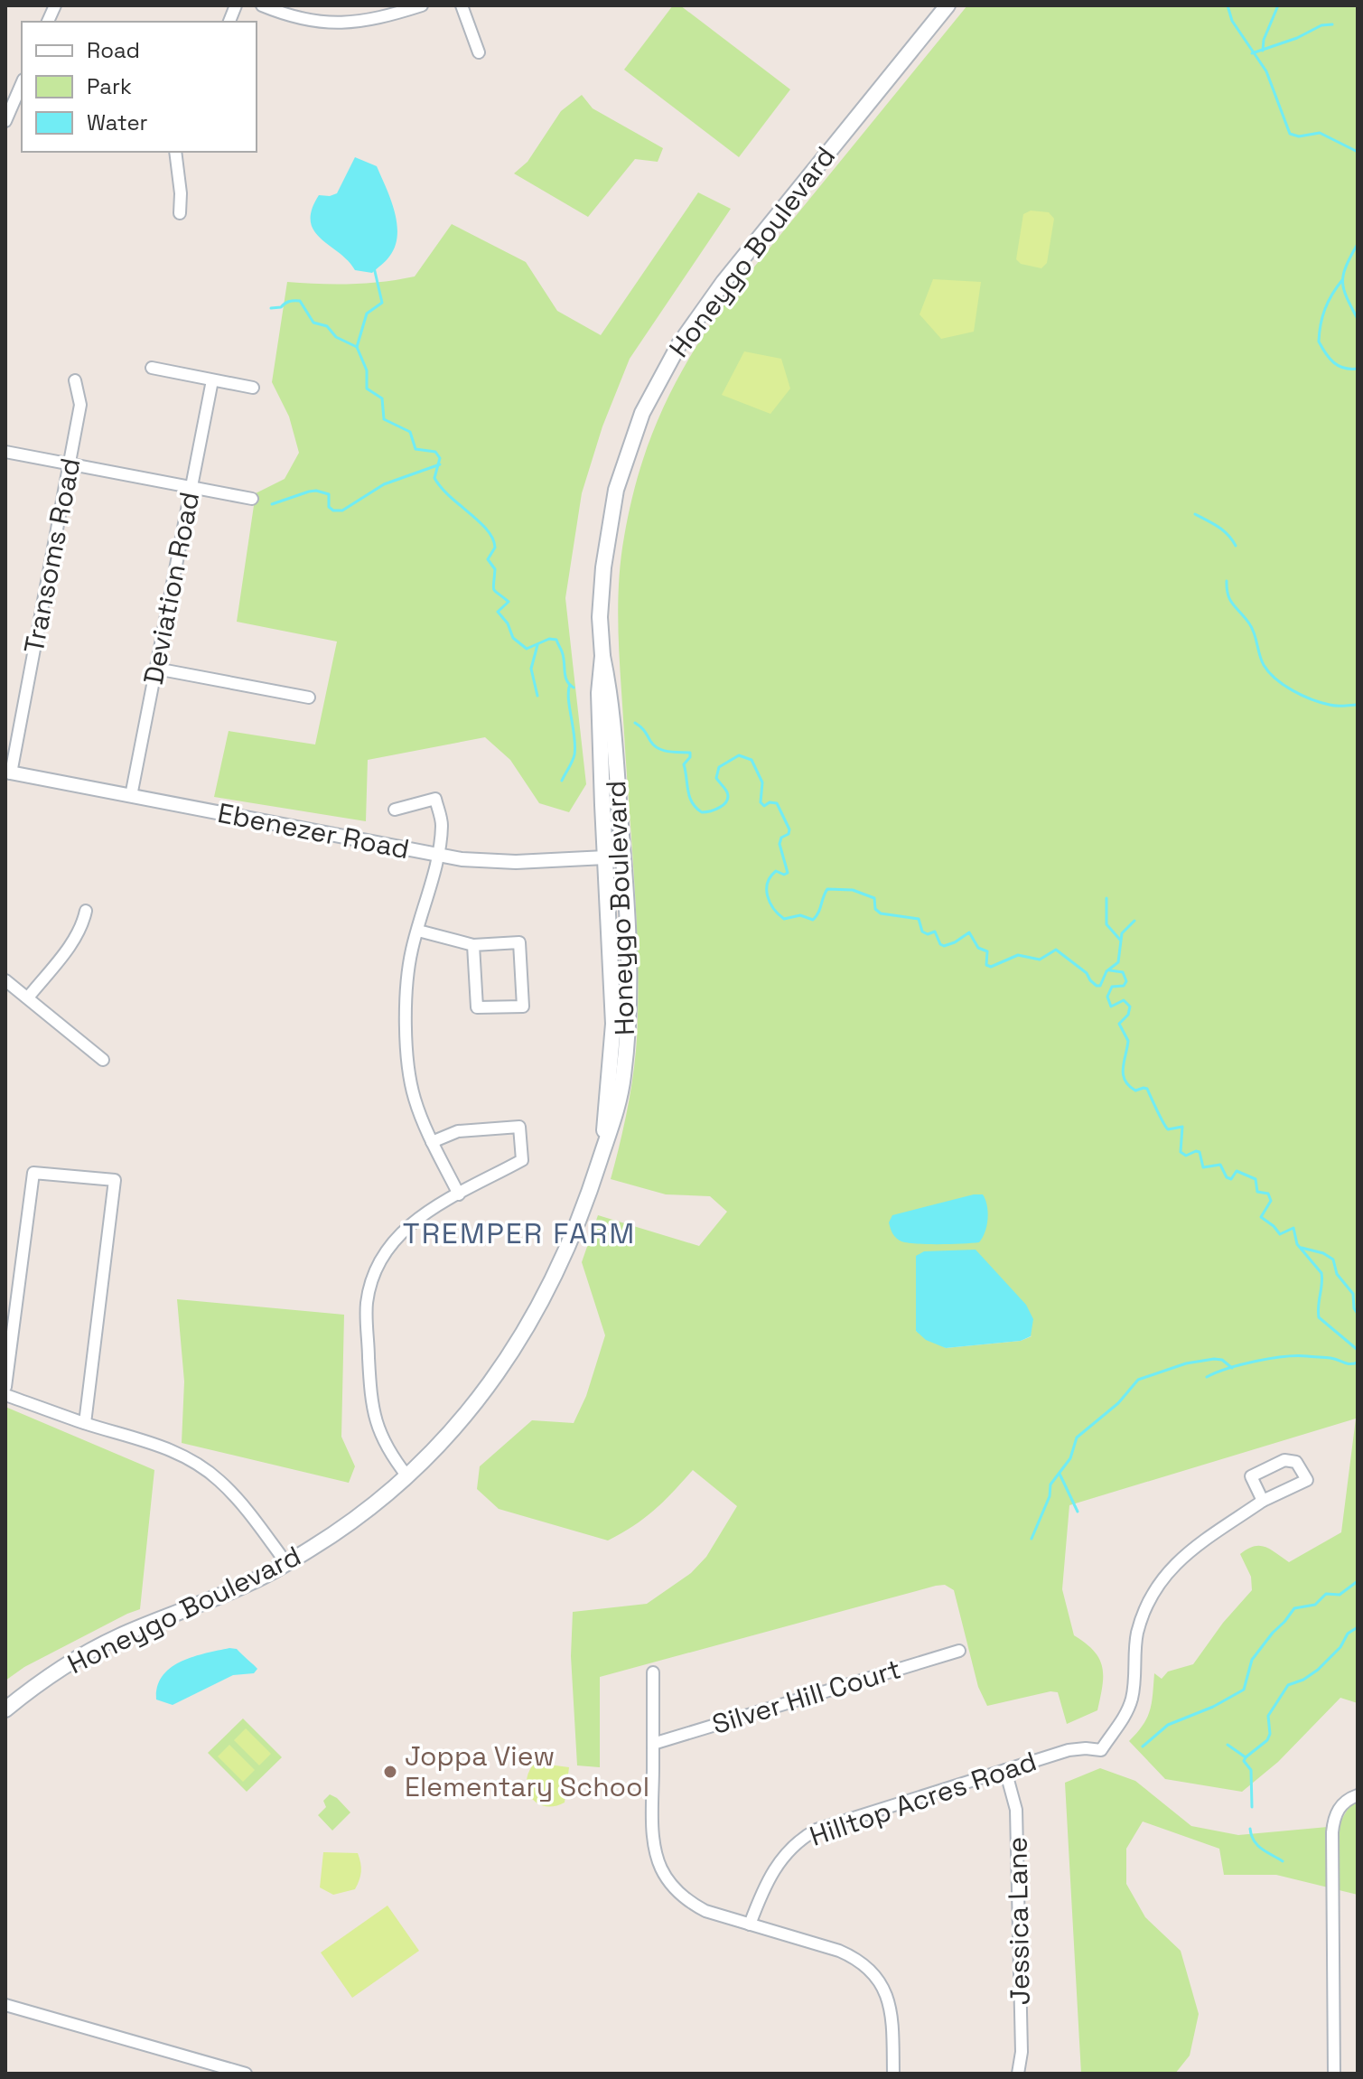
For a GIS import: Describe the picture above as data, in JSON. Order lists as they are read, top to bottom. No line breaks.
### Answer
{"streets":{"main road":["Honeygo Boulevard"],"street":["Transoms Road","Deviation Road","Ebenezer Road","Silver Hill Court","Hilltop Acres Road","Jessica Lane"]},"crossings":[["Honeygo Boulevard","Ebenezer Road"],["Transoms Road","Ebenezer Road"],["Deviation Road","Ebenezer Road"],["Hilltop Acres Road","Jessica Lane"]],"districts":["TREMPER FARM"],"places":["Joppa View Elementary School"],"legend":["Road","Park","Water"]}
